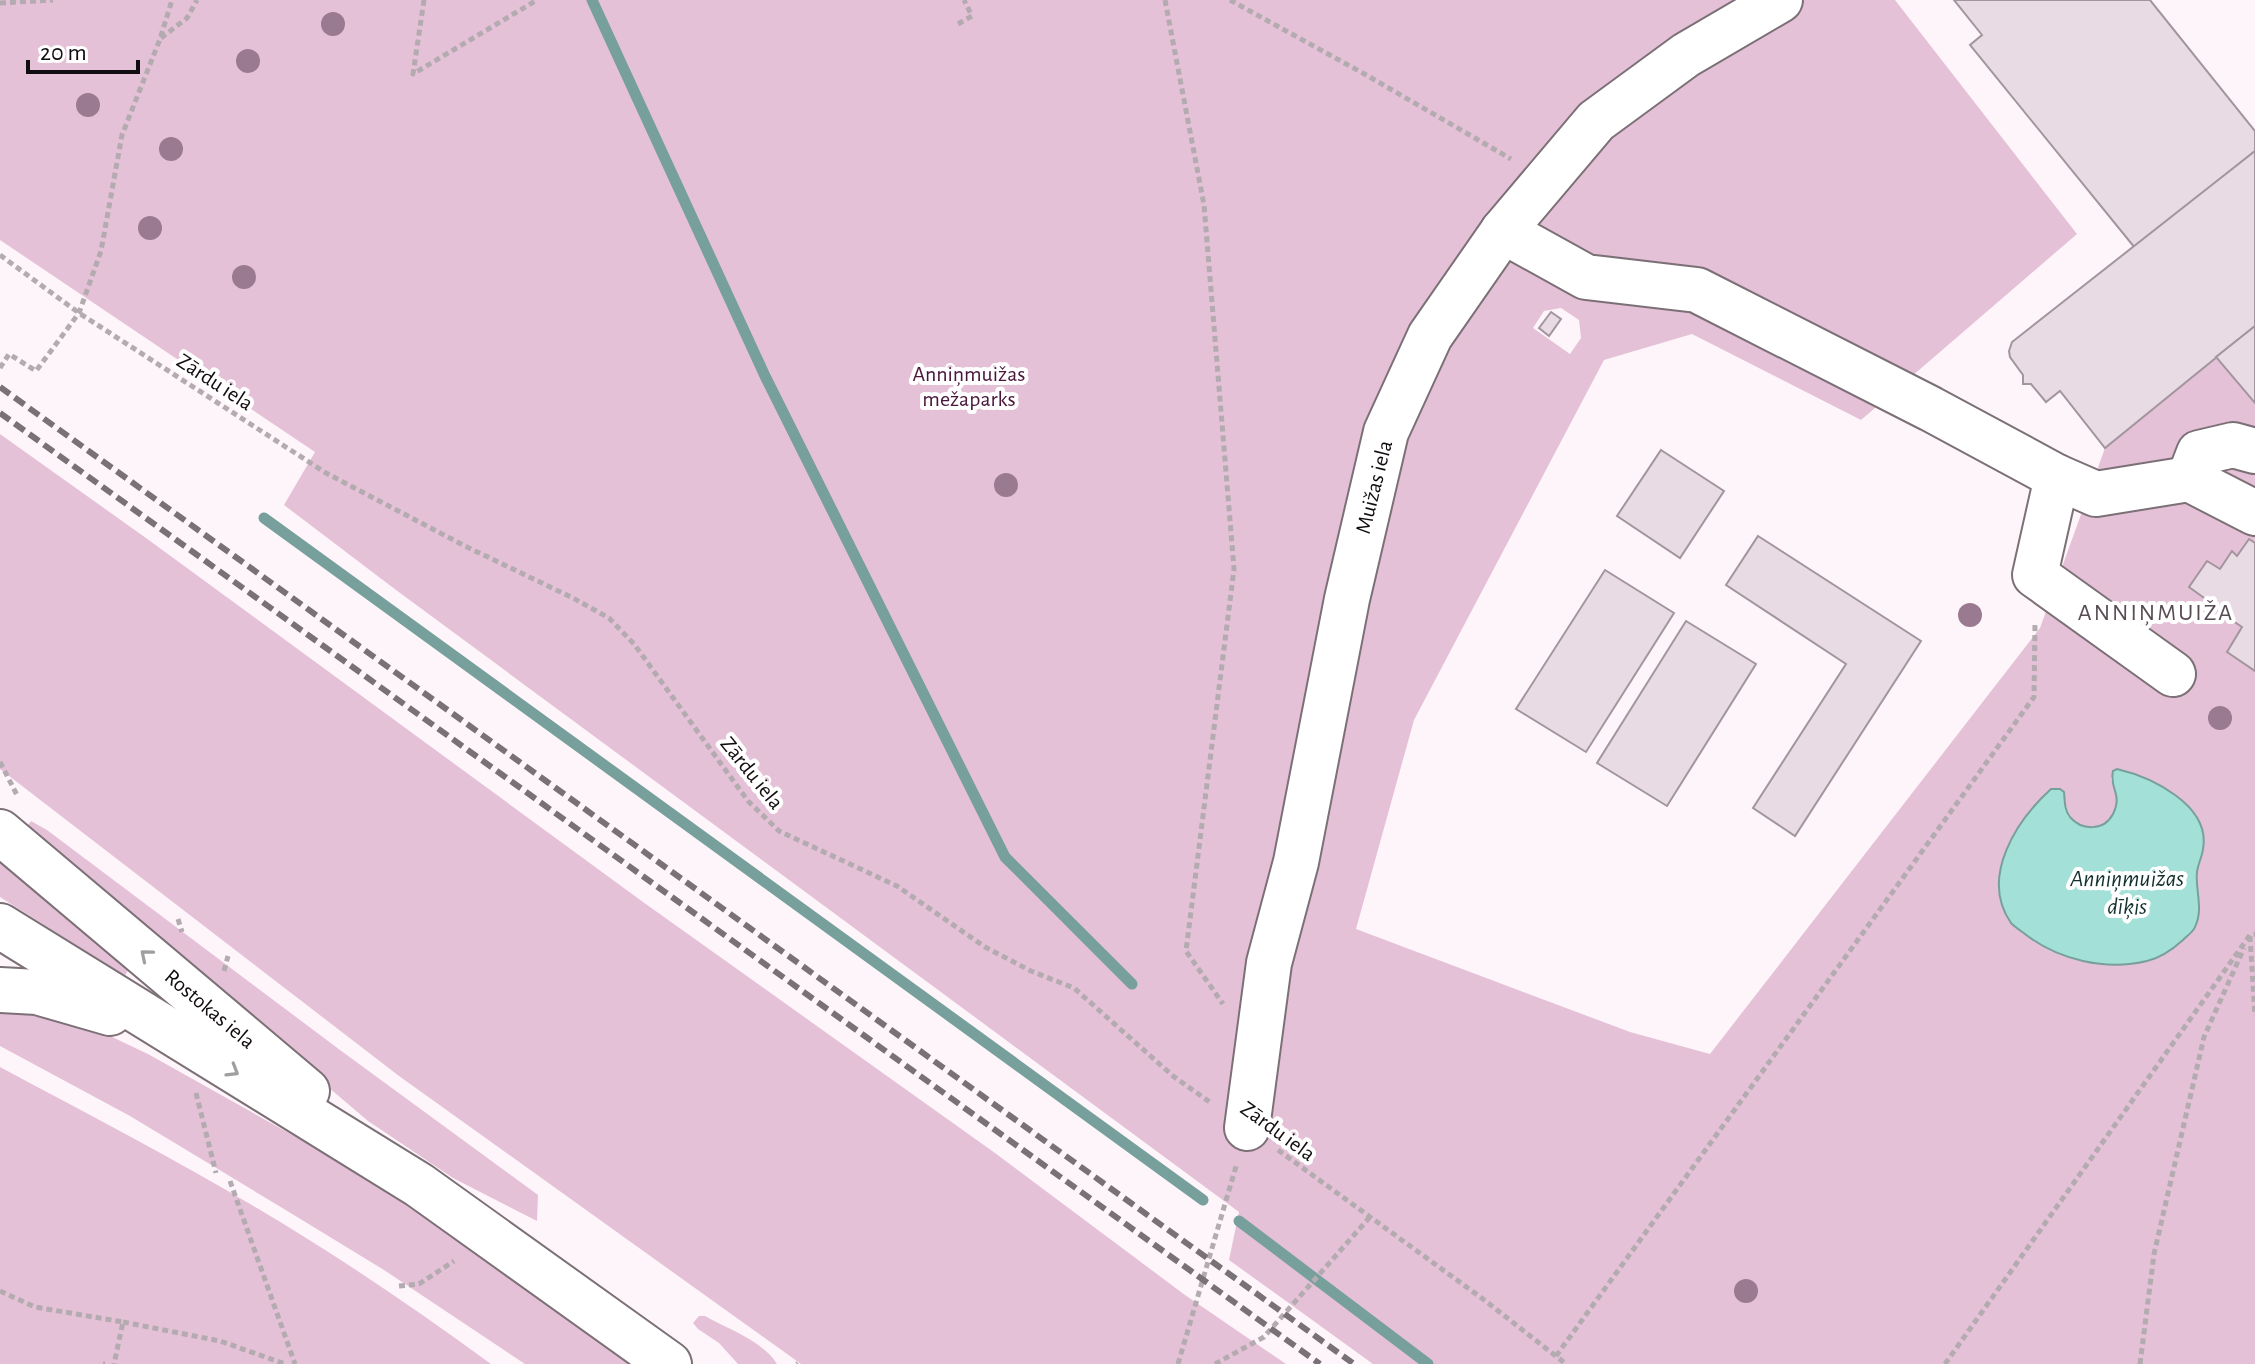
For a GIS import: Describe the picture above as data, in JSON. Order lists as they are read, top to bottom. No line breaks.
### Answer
{"streets":{"street":["Muižas iela","Rostokas iela"],"path":["Zārdu iela"]},"crossings":[["Zārdu iela","Muižas iela"]],"districts":["ANNIŅMUIŽA"],"water":["Anniņmuižas dīķis"],"parks":["Anniņmuižas mežaparks"],"scale_bar":"20 m"}
